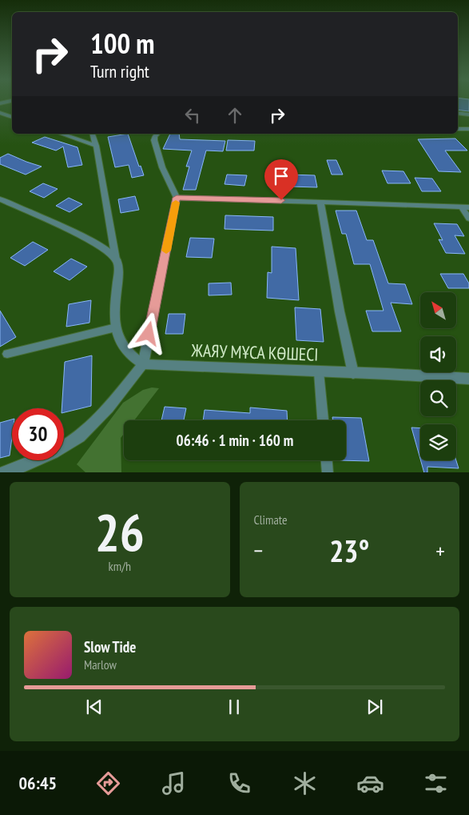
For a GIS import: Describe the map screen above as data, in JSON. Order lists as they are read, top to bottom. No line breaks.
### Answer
{"streets":{"street":["ЖАЯУ МҰСА КӨШЕСІ"]},"north":"top left","page":{"turn":["100 m","Turn right"],"limit":"30","trip":"06:46 · 1 min · 160 m","tile":[["26","km/h"],"Climate"],"heat":["−","23°","+"],"song":["Slow Tide","Marlow"],"tabs":"06:45"}}
